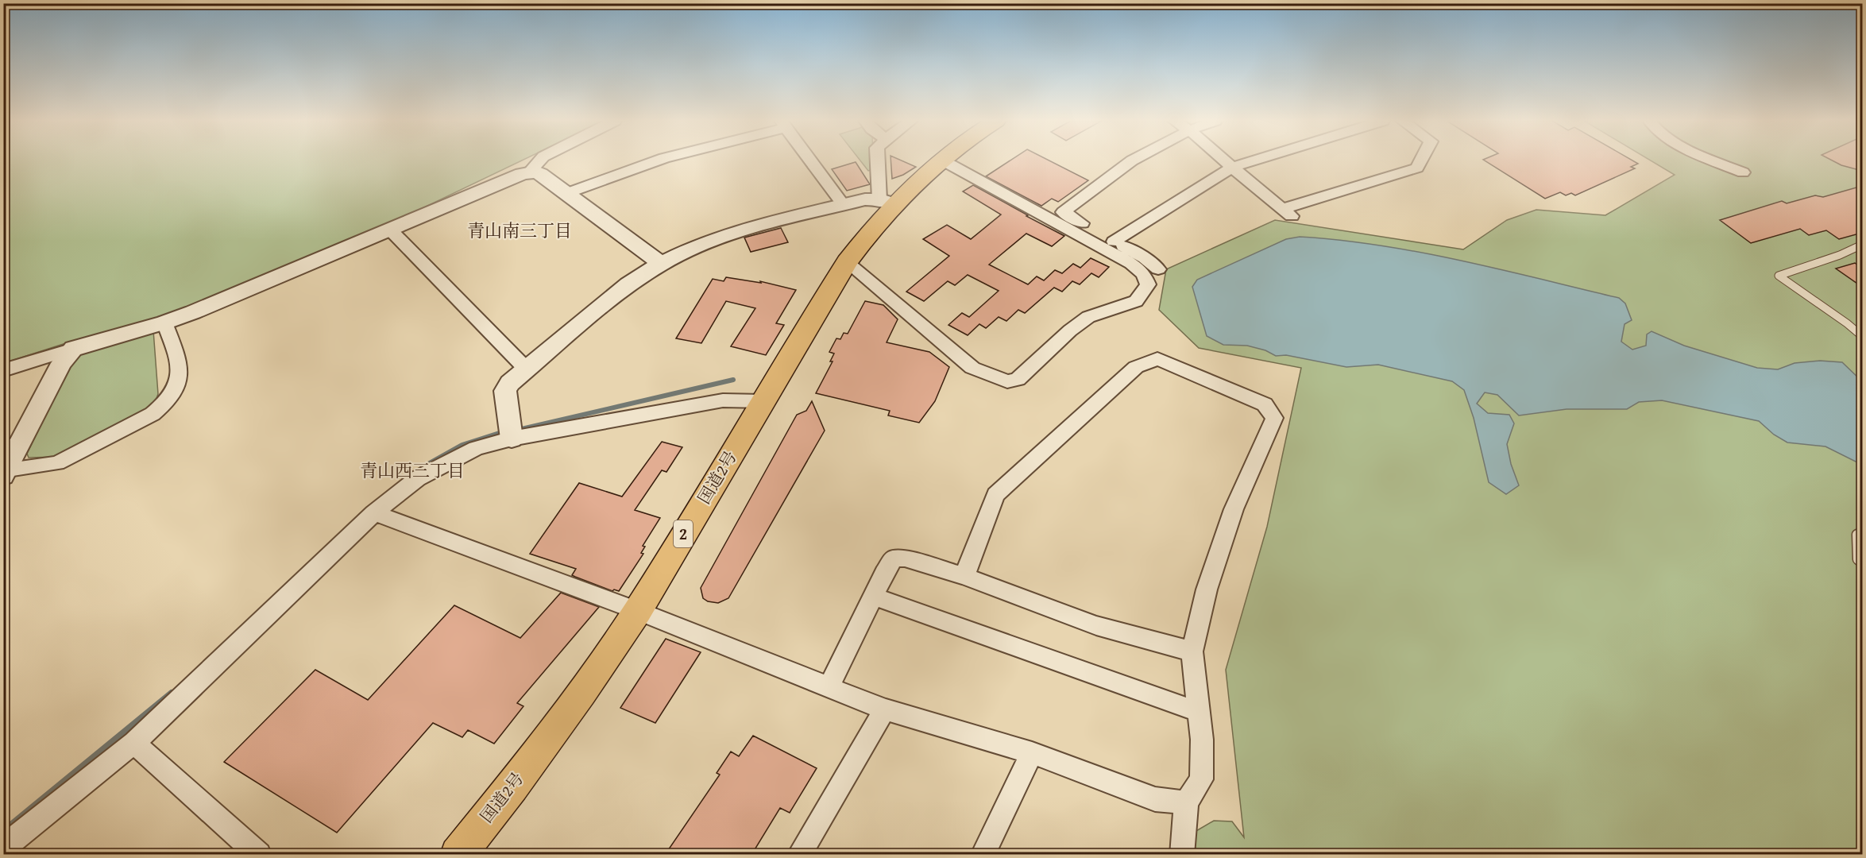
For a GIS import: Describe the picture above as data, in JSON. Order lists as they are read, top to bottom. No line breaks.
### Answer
{"streets":{"highway":["国道2号","2"]},"districts":["青山南三丁目","青山西三丁目"]}
